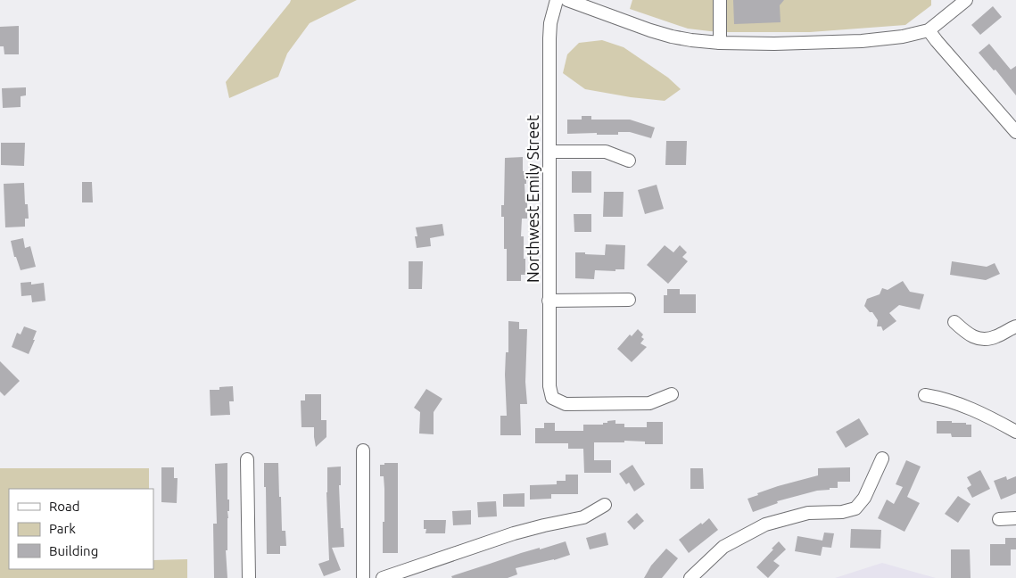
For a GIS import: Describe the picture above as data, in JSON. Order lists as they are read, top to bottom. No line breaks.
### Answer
{"streets":{"street":["Northwest Emily Street"]},"legend":["Road","Park","Building"]}
